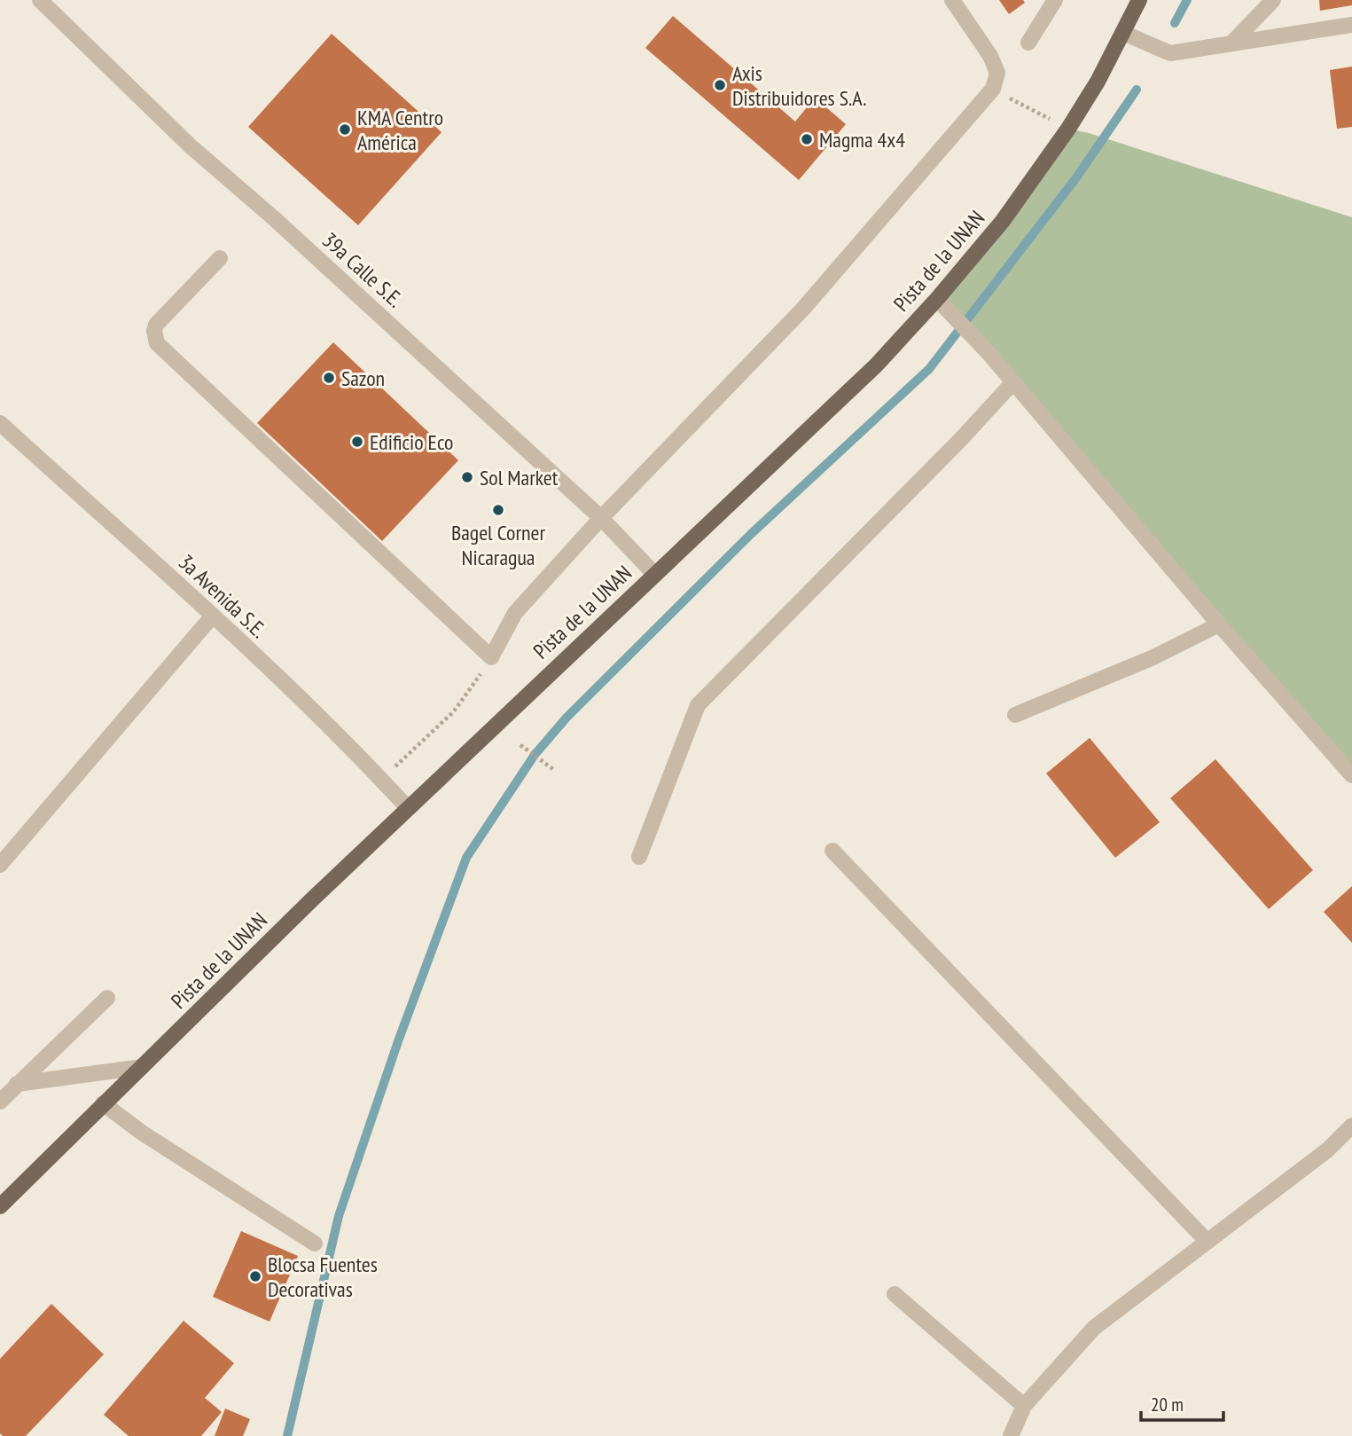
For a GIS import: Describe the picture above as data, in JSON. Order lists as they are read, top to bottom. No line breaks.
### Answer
{"streets":{"main road":["Pista de la UNAN"],"street":["39a Calle S.E.","3a Avenida S.E."]},"crossings":[["Pista de la UNAN","39a Calle S.E."],["Pista de la UNAN","3a Avenida S.E."]],"places":["Axis Distribuidores S.A.","KMA Centro América","Magma 4x4","Sazon","Edificio Eco","Sol Market","Bagel Corner Nicaragua","Blocsa Fuentes Decorativas"],"scale_bar":"20 m"}
